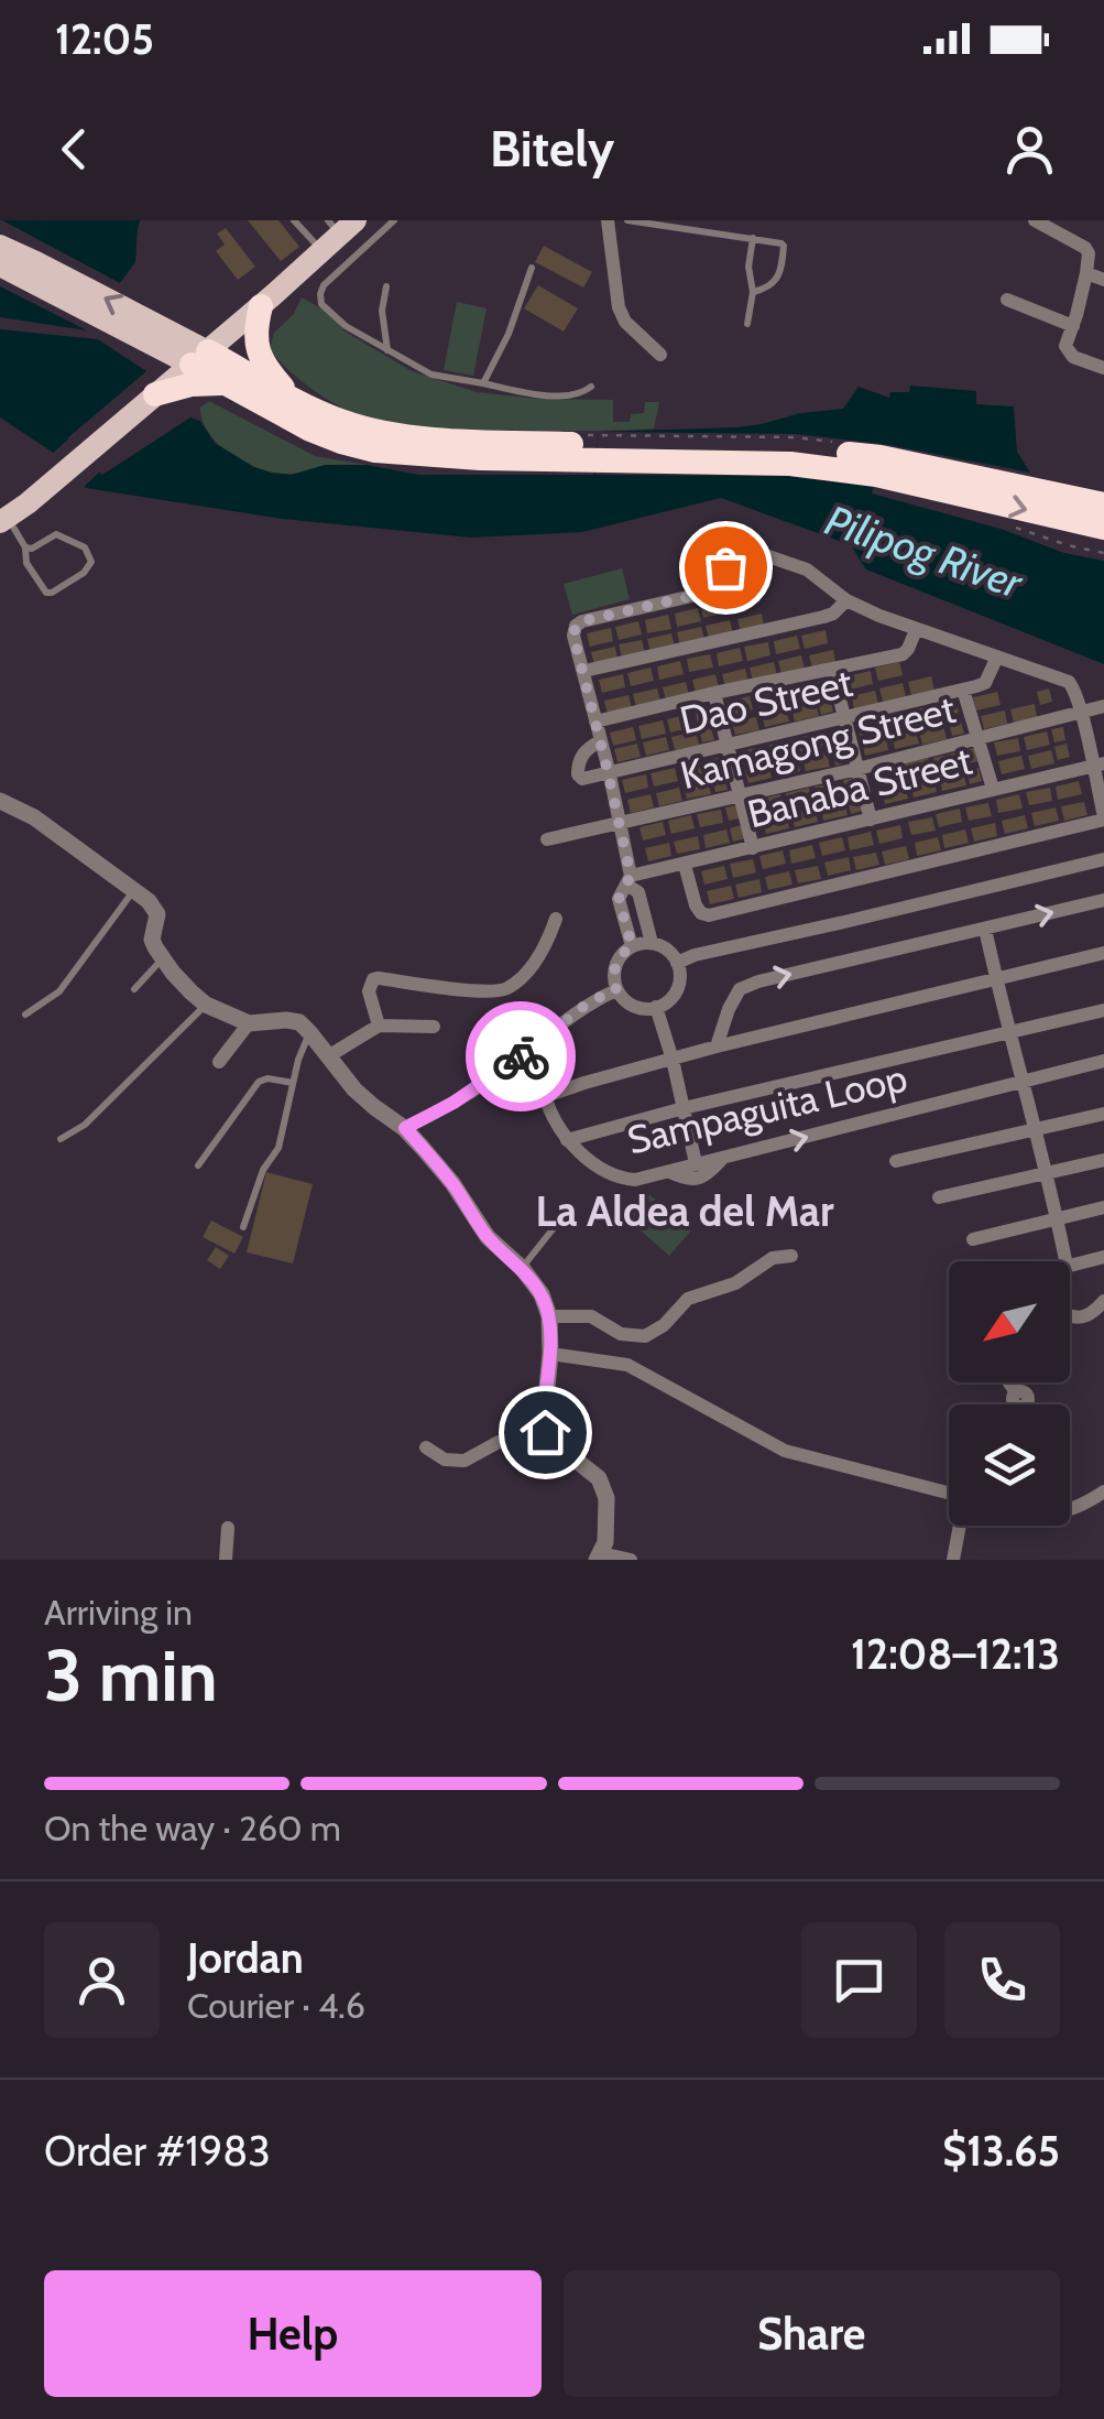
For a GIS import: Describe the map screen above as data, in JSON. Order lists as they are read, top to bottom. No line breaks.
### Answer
{"streets":{"street":["Dao Street","Kamagong Street","Banaba Street","Sampaguita Loop"]},"districts":["La Aldea del Mar"],"water":["Pilipog River"],"north":"bottom left","page":{"status":"12:05","header":"Bitely","heading":["3 min","Arriving in","12:08–12:13"],"panel":["Jordan","Courier · 4.6","Order #1983","$13.65"],"bar":"On the way · 260 m","buttons":["Help","Share"]}}
